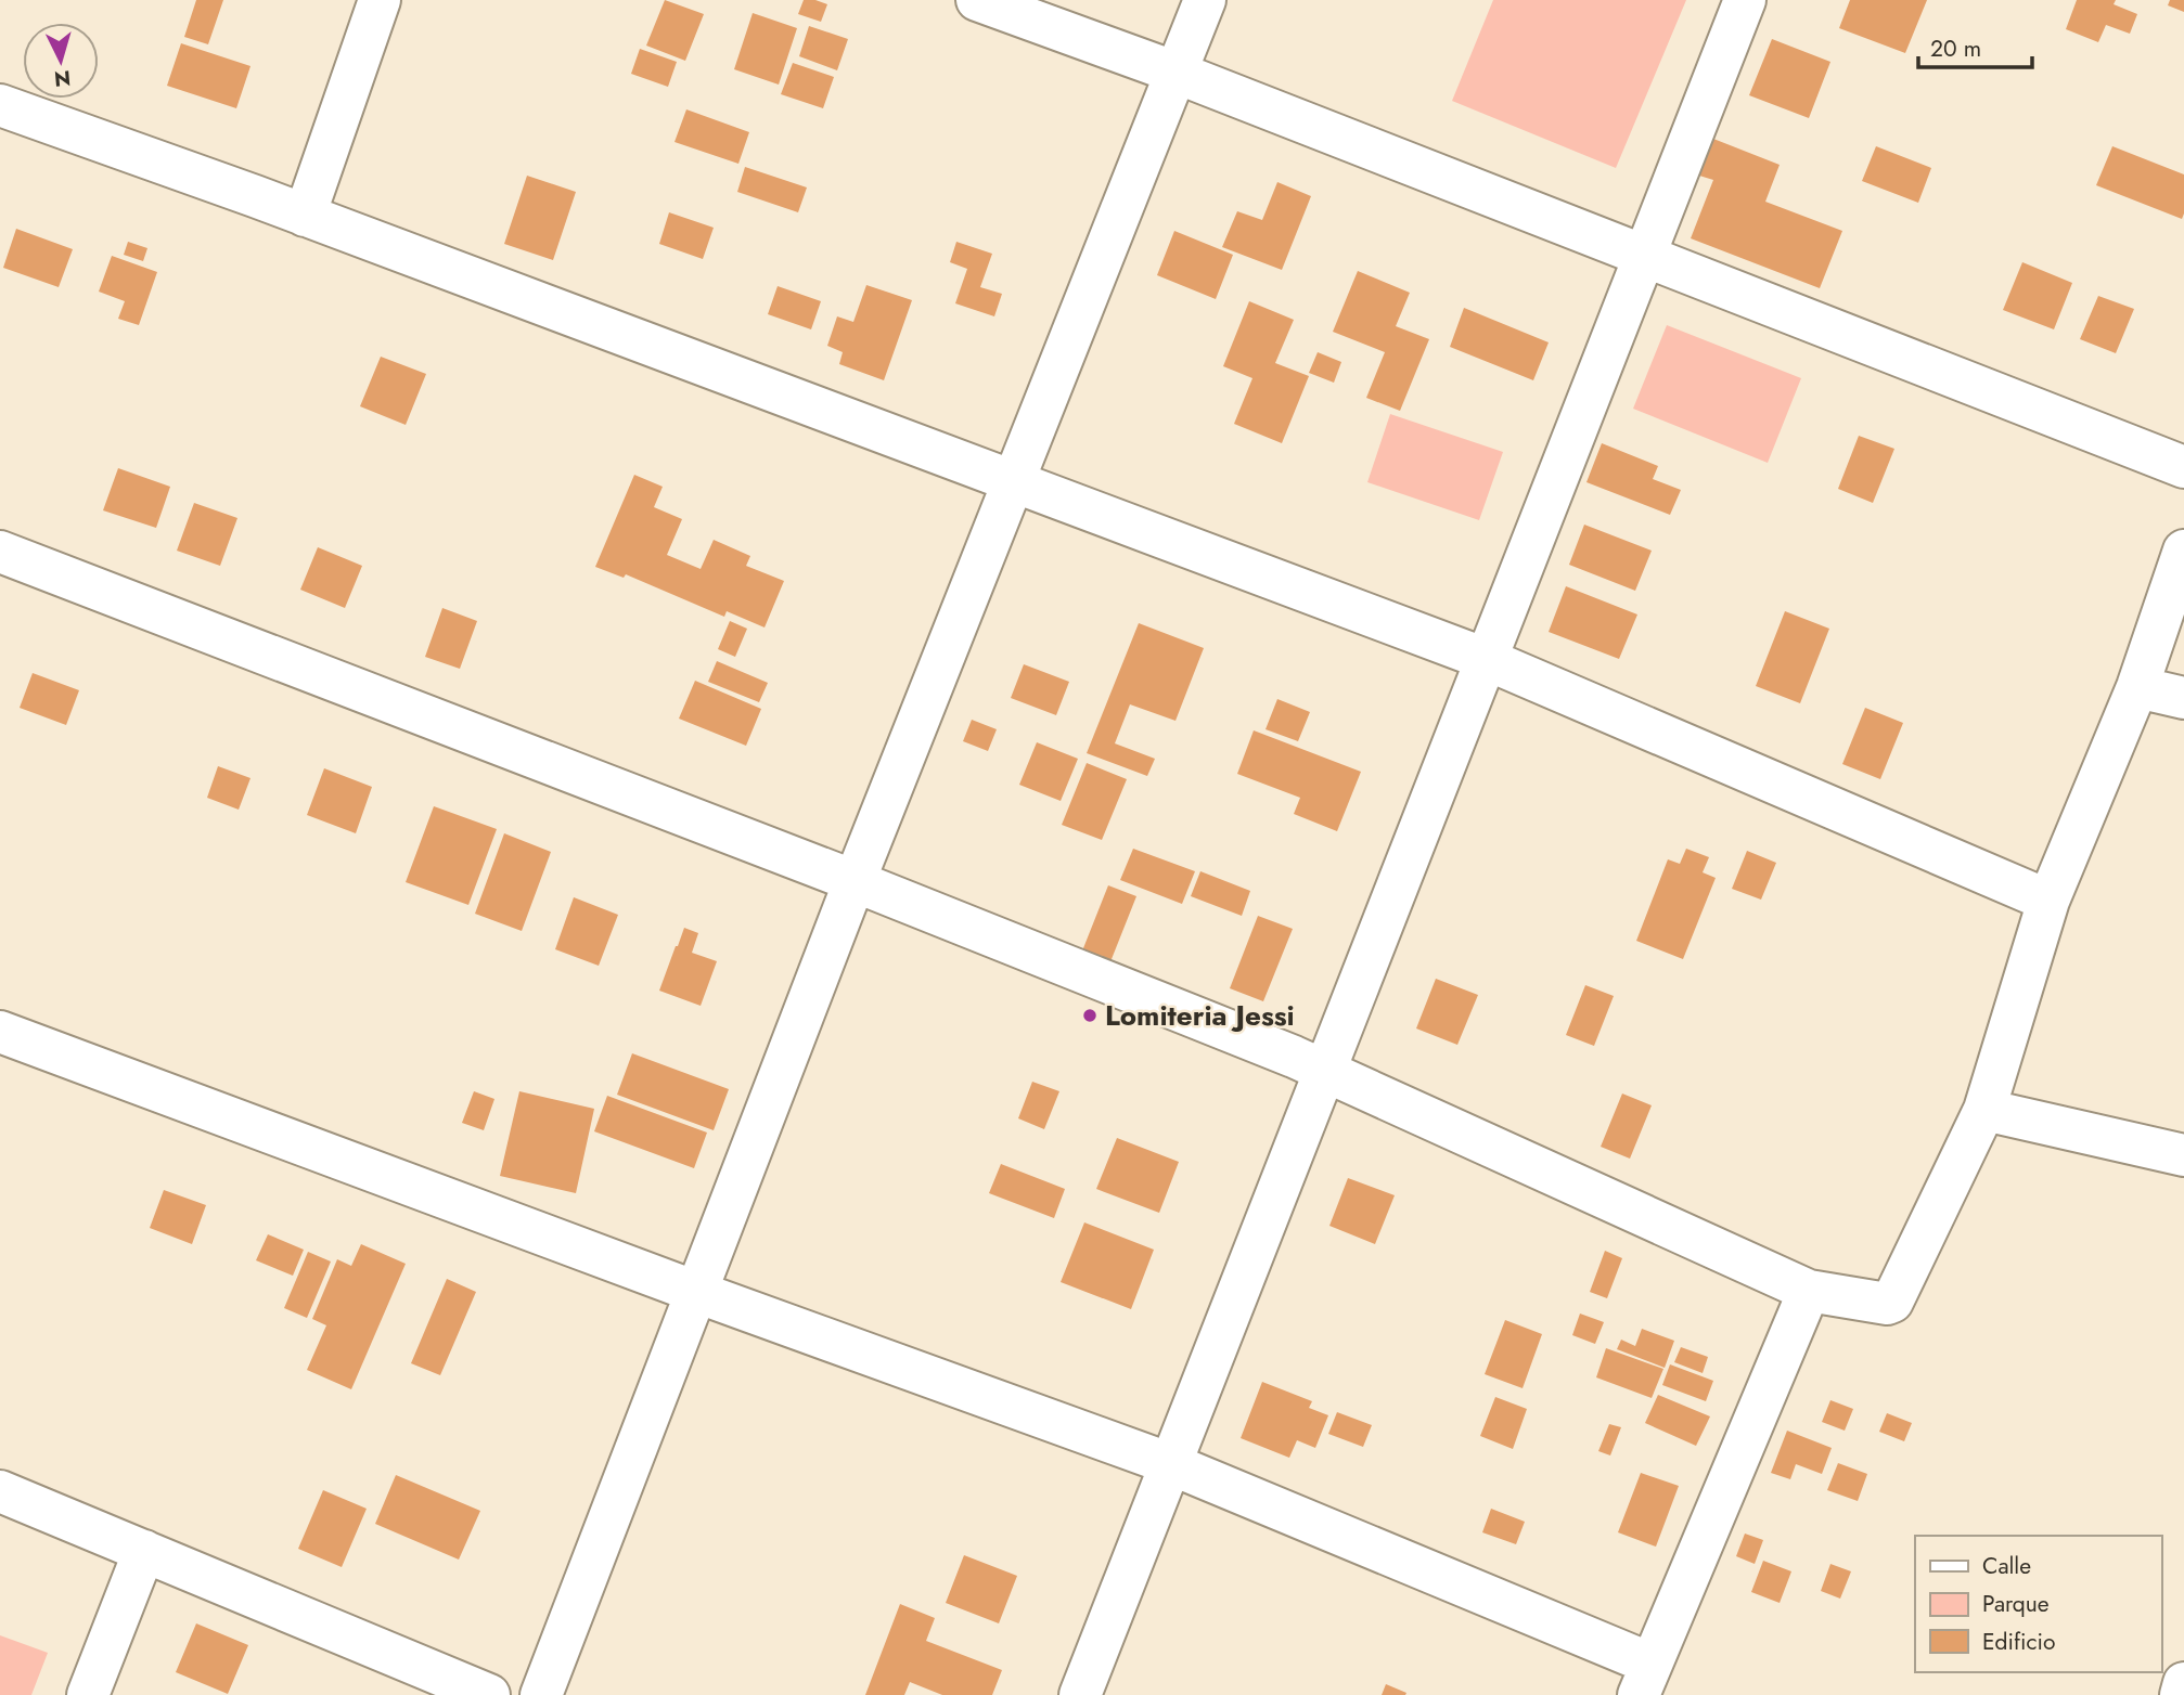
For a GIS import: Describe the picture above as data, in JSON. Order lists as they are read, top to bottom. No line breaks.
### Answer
{"places":["Lomiteria Jessi"],"legend":["Calle","Parque","Edificio"],"scale_bar":"20 m","north":"bottom"}
